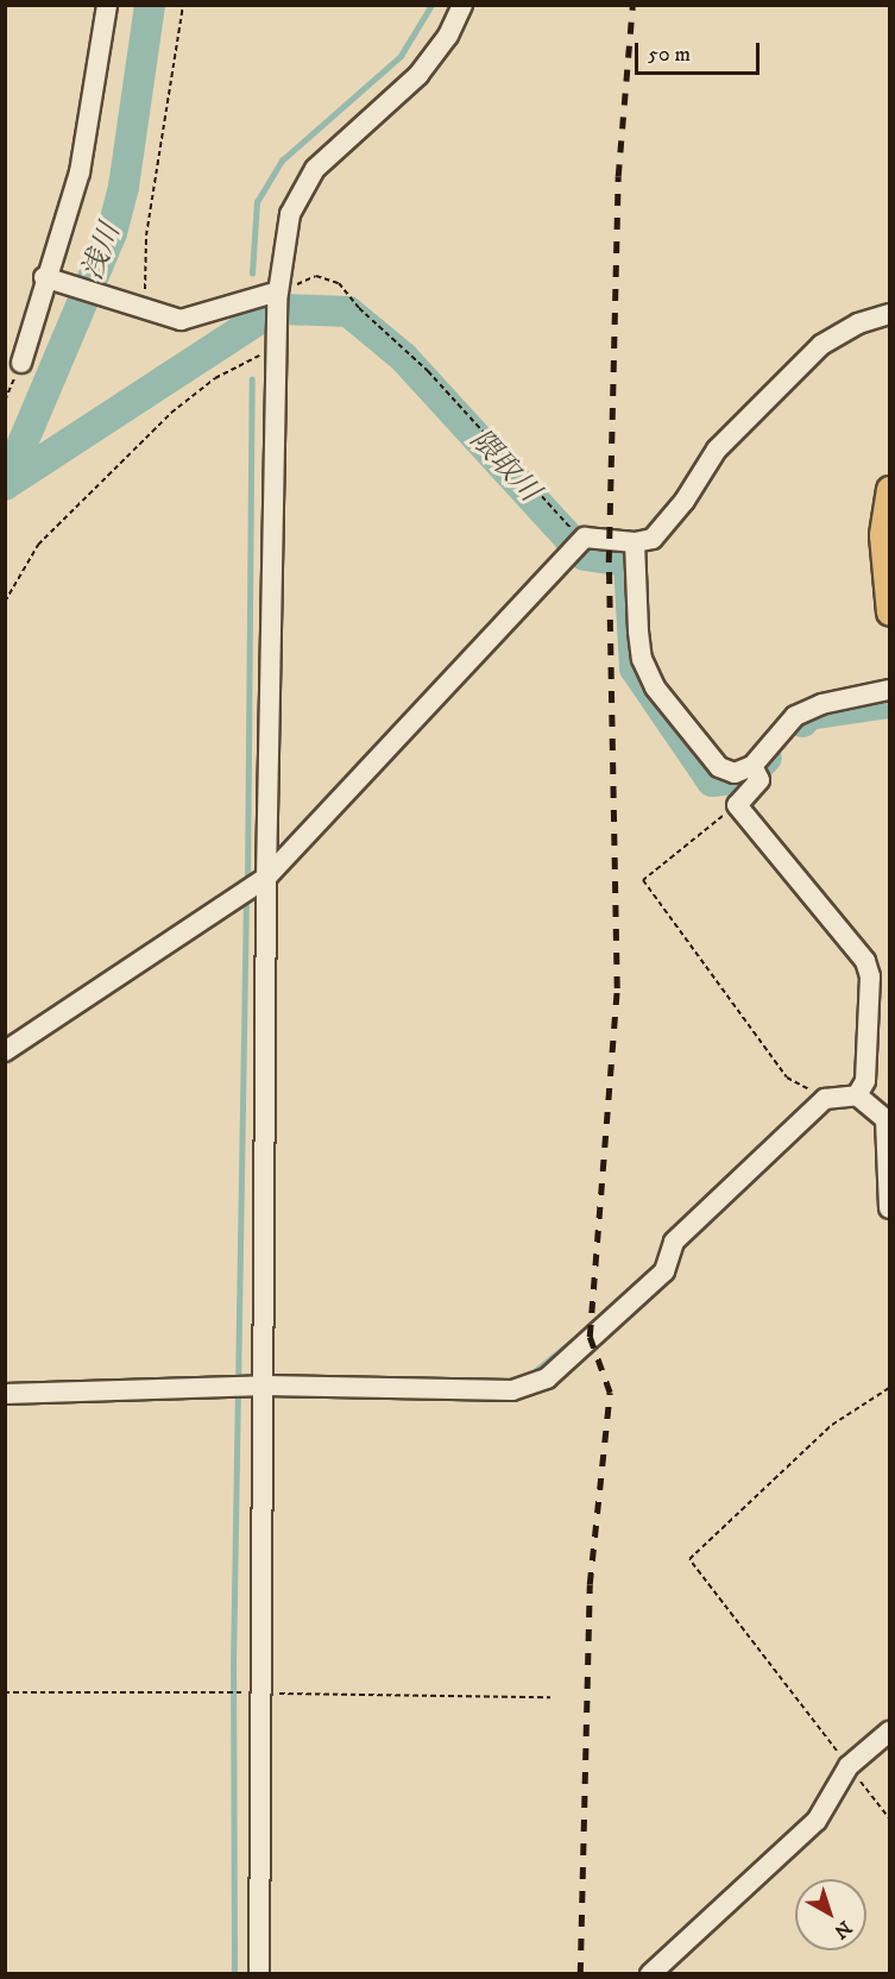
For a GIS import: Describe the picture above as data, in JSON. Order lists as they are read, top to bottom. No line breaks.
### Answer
{"water":["浅川","隈取川"],"scale_bar":"50 m","north":"bottom right"}
